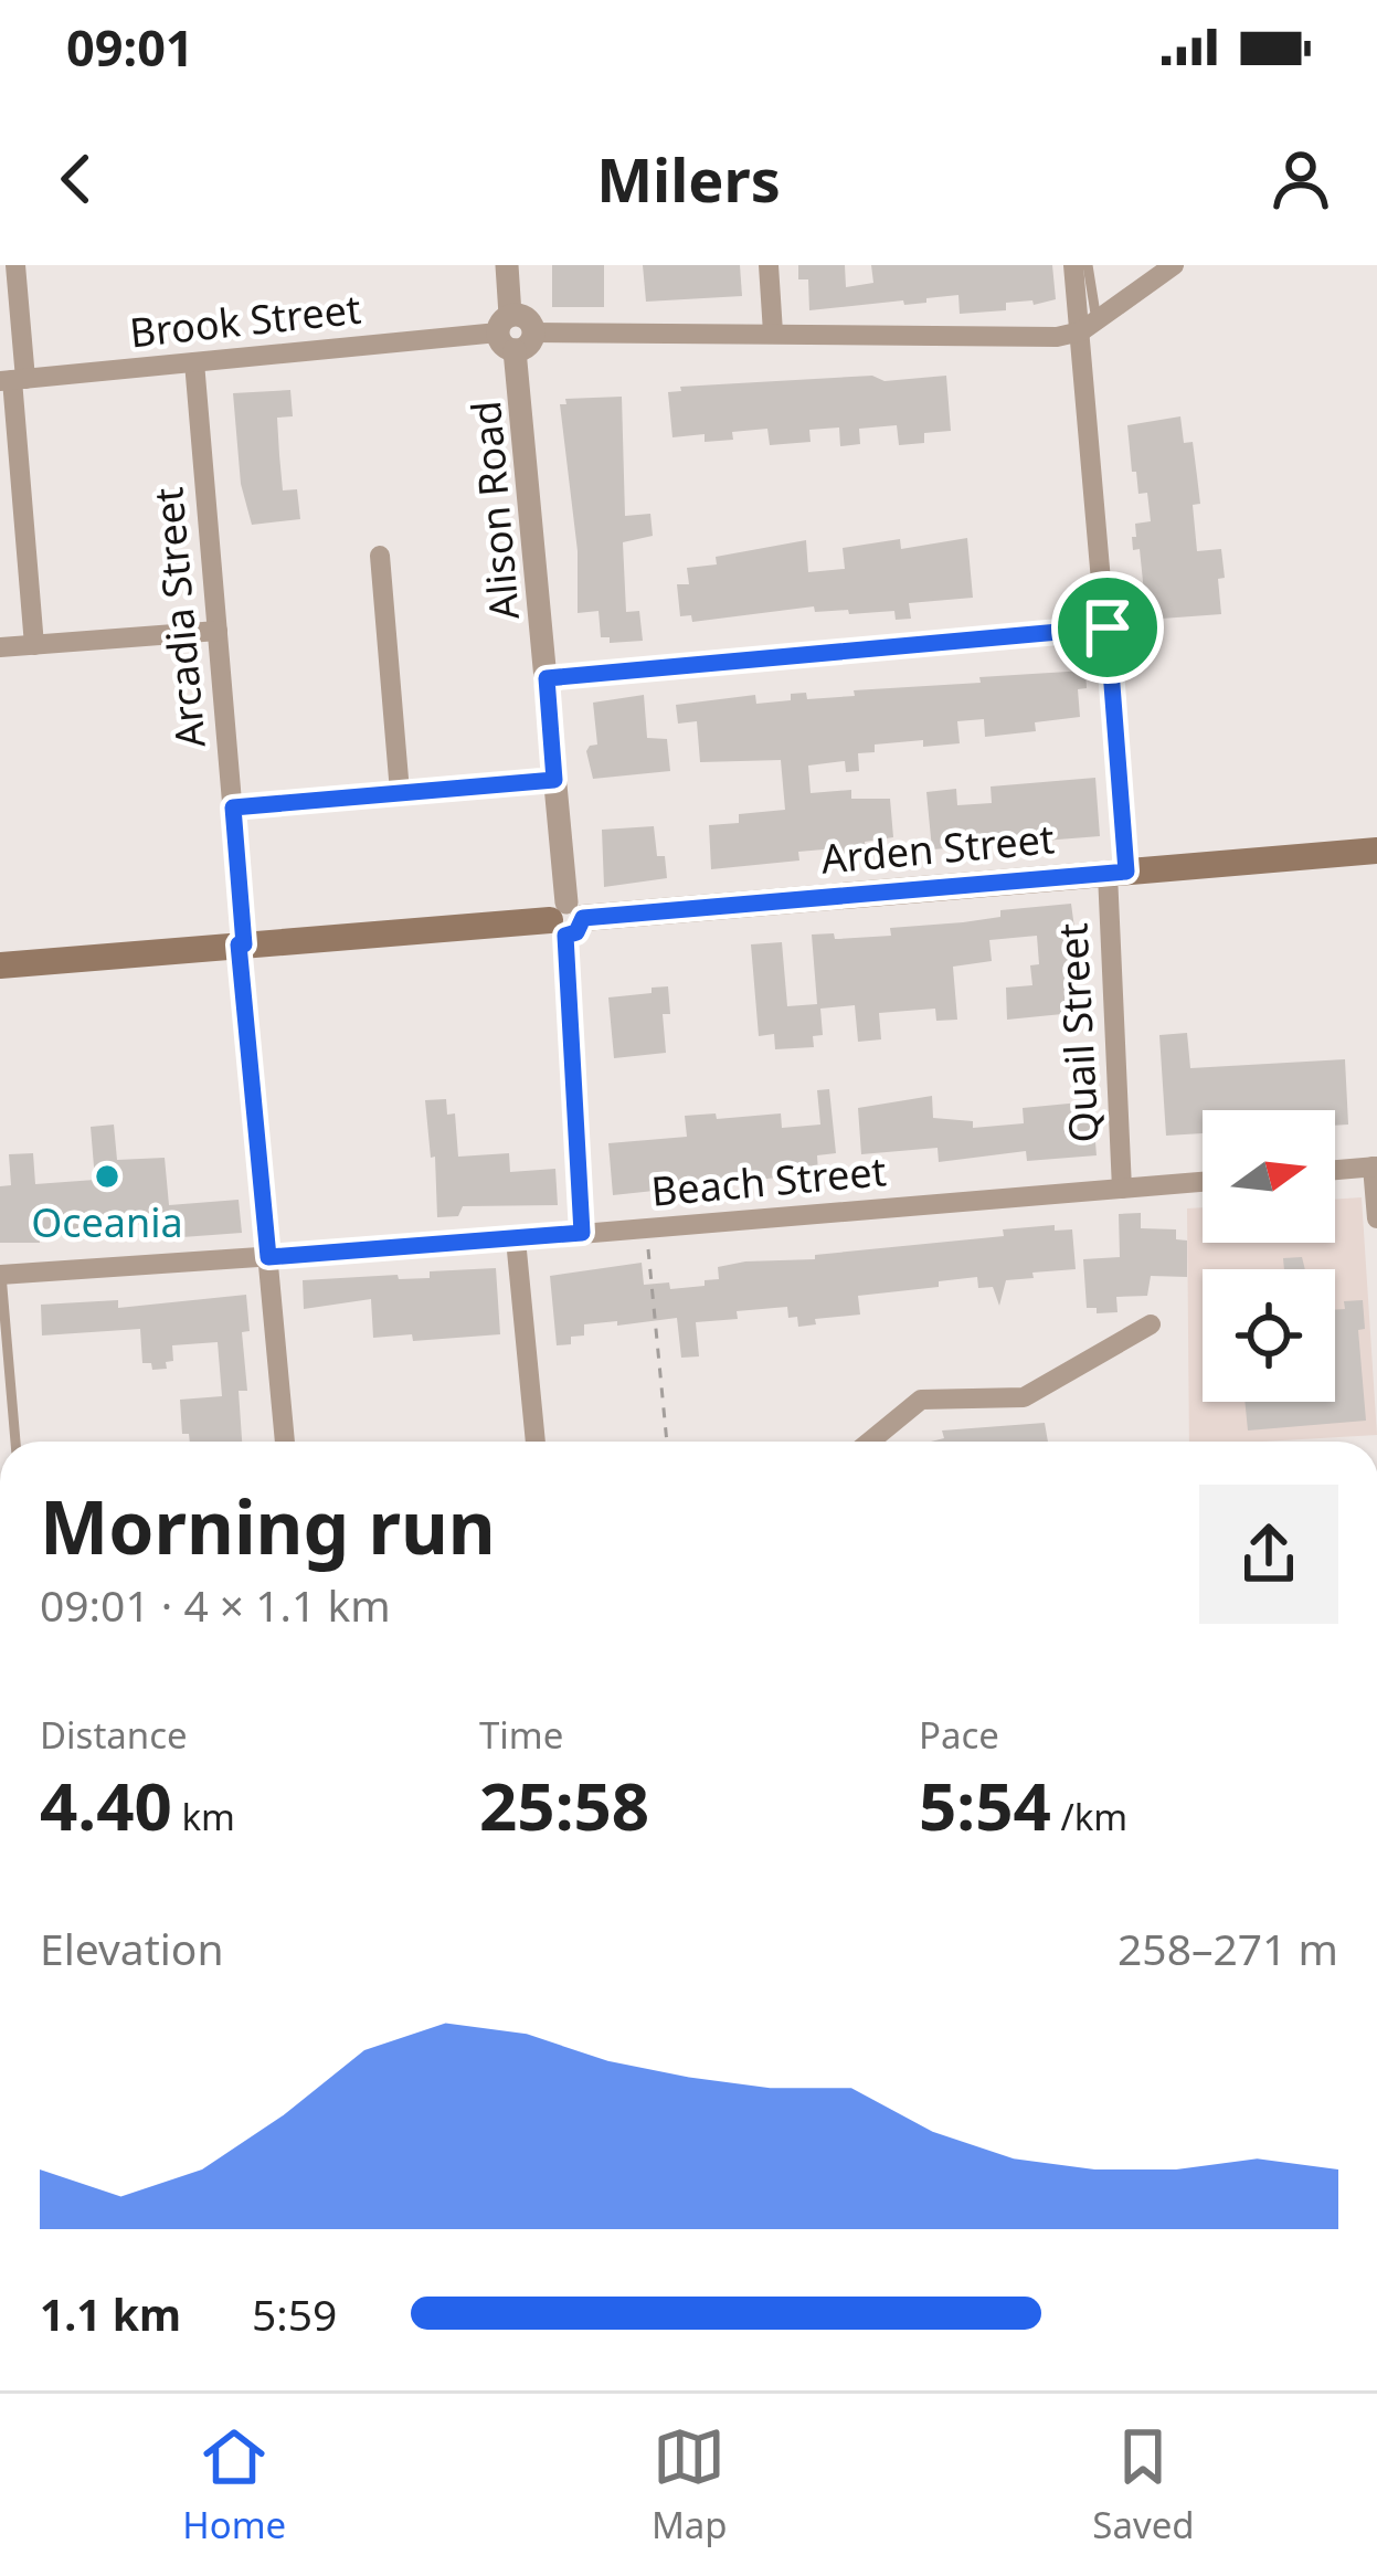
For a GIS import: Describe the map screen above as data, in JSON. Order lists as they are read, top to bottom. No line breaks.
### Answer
{"streets":{"main road":["Arden Street"],"street":["Brook Street","Alison Road","Arcadia Street","Quail Street","Beach Street"]},"crossings":[["Brook Street","Alison Road"],["Brook Street","Arcadia Street"],["Brook Street","Quail Street"],["Alison Road","Arden Street"],["Alison Road","Beach Street"],["Arcadia Street","Arden Street"],["Arcadia Street","Beach Street"],["Arden Street","Quail Street"],["Quail Street","Beach Street"]],"places":["Oceania"],"north":"right","page":{"status":"09:01","header":"Milers","heading":["Morning run","09:01 · 4 × 1.1 km"],"stats":[["Distance","4.40 km"],["Time","25:58"],["Pace","5:54 /km"]],"chart":["Elevation","258–271 m"],"list":[{"name":"1.1 km","note":"5:59"}],"tabs":["Home","Map","Saved"]}}
